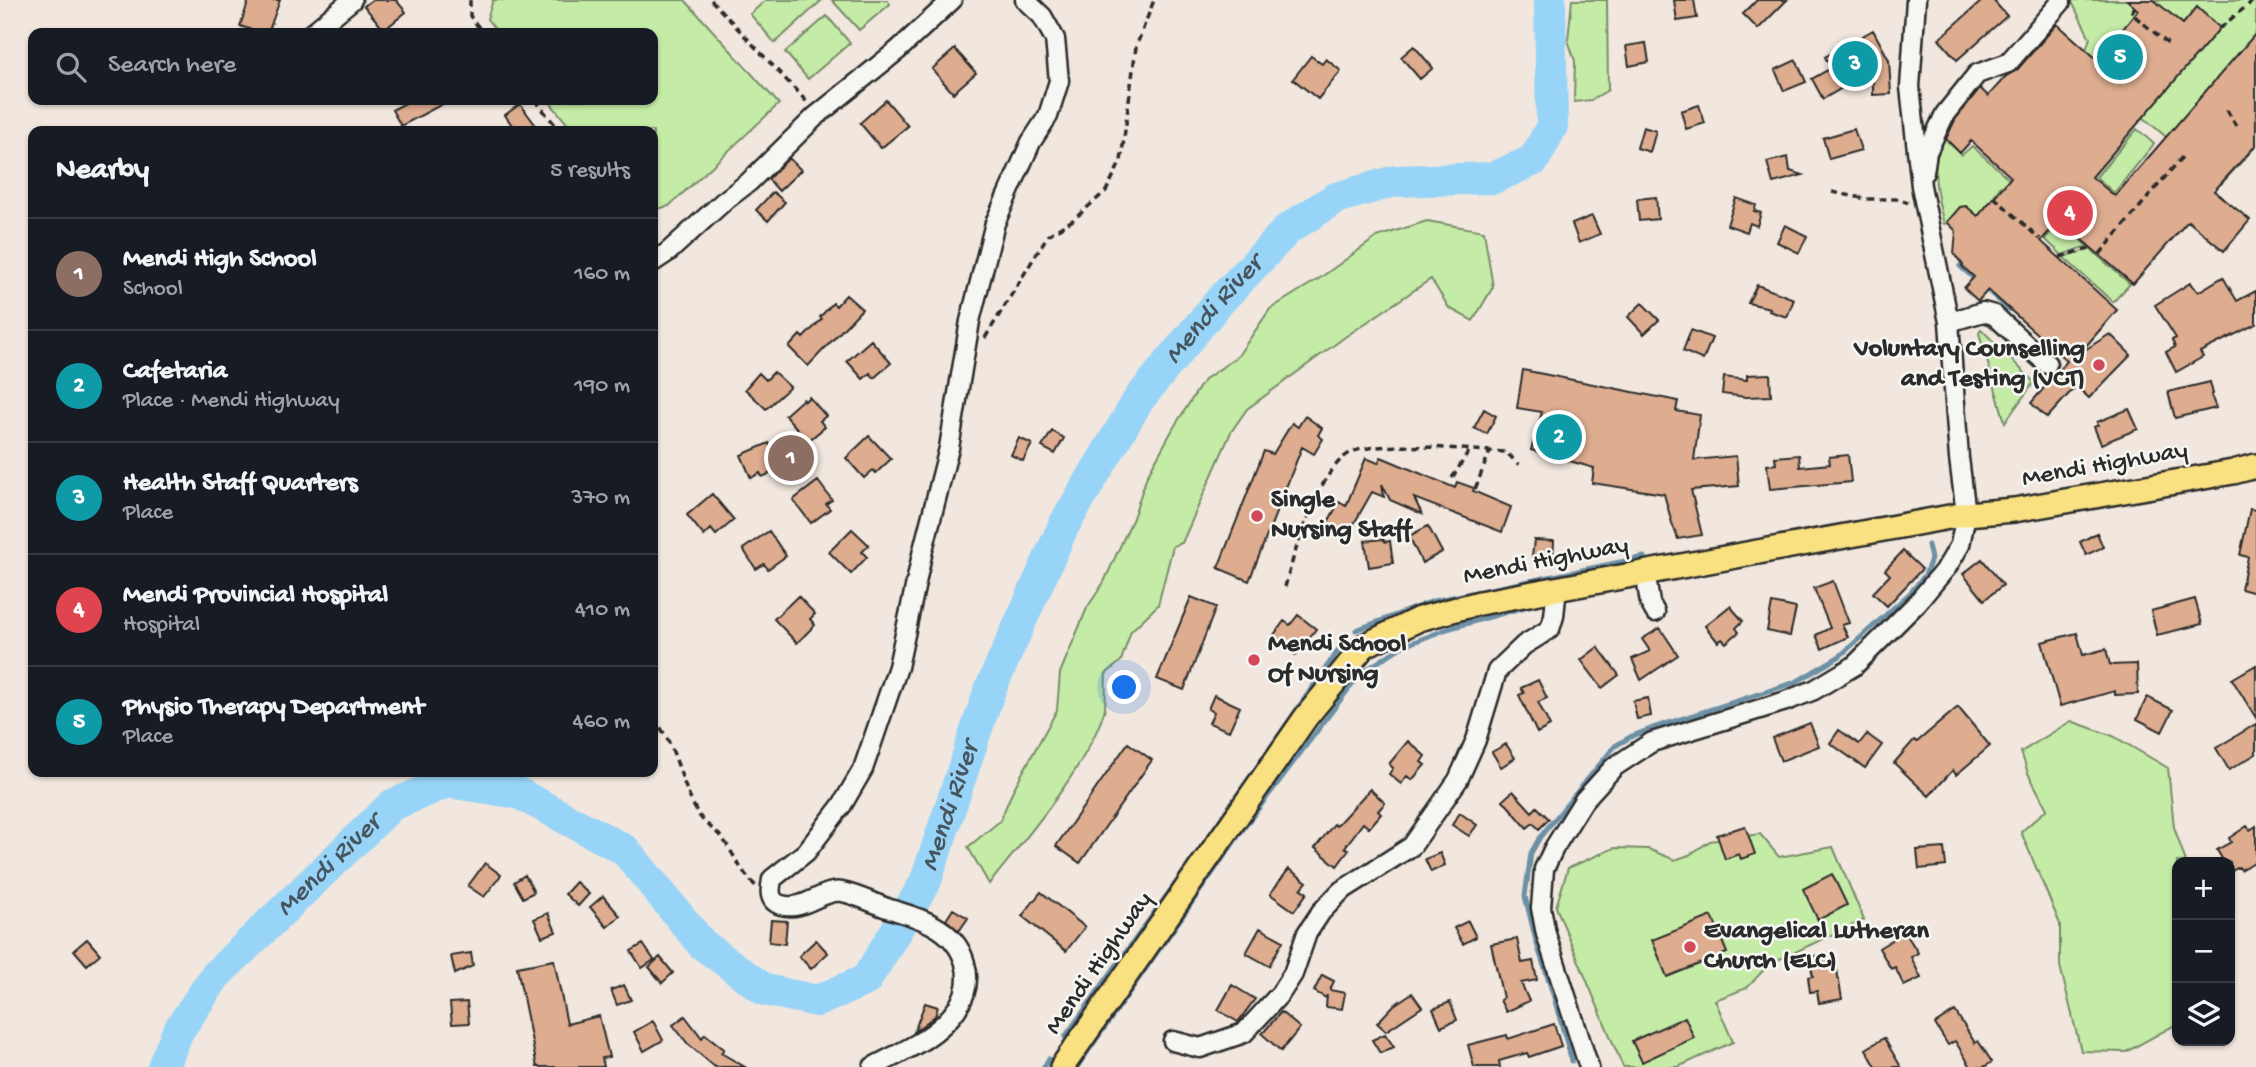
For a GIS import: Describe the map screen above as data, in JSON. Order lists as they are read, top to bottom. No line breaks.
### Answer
{"streets":{"main road":["Mendi Highway"]},"water":["Mendi River"],"places":["Voluntary Counselling and Testing (VCT)","Single Nursing Staff","Mendi School Of Nursing","Evangelical Lutheran Church (ELC)"],"page":{"search":"Search here","pins":["5","3","4","2","1"],"heading":["Nearby","5 results"],"list":[{"mark":"1","name":"Mendi High School","note":"School","value":"160 m"},{"mark":"2","name":"Cafetaria","note":"Place · Mendi Highway","value":"190 m"},{"mark":"3","name":"Health Staff Quarters","note":"Place","value":"370 m"},{"mark":"4","name":"Mendi Provincial Hospital","note":"Hospital","value":"410 m"},{"mark":"5","name":"Physio Therapy Department","note":"Place","value":"460 m"}],"map_buttons":["+","−"]}}
